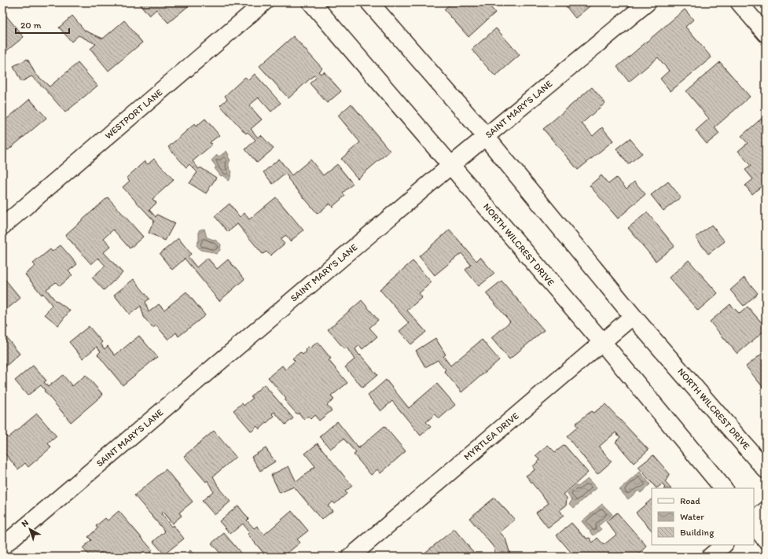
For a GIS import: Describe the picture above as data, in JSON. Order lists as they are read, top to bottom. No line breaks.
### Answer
{"streets":{"main road":["NORTH WILCREST DRIVE"],"street":["SAINT MARY'S LANE","WESTPORT LANE","MYRTLEA DRIVE"]},"crossings":[["SAINT MARY'S LANE","NORTH WILCREST DRIVE"],["NORTH WILCREST DRIVE","MYRTLEA DRIVE"]],"legend":["Road","Water","Building"],"scale_bar":"20 m","north":"top left"}
